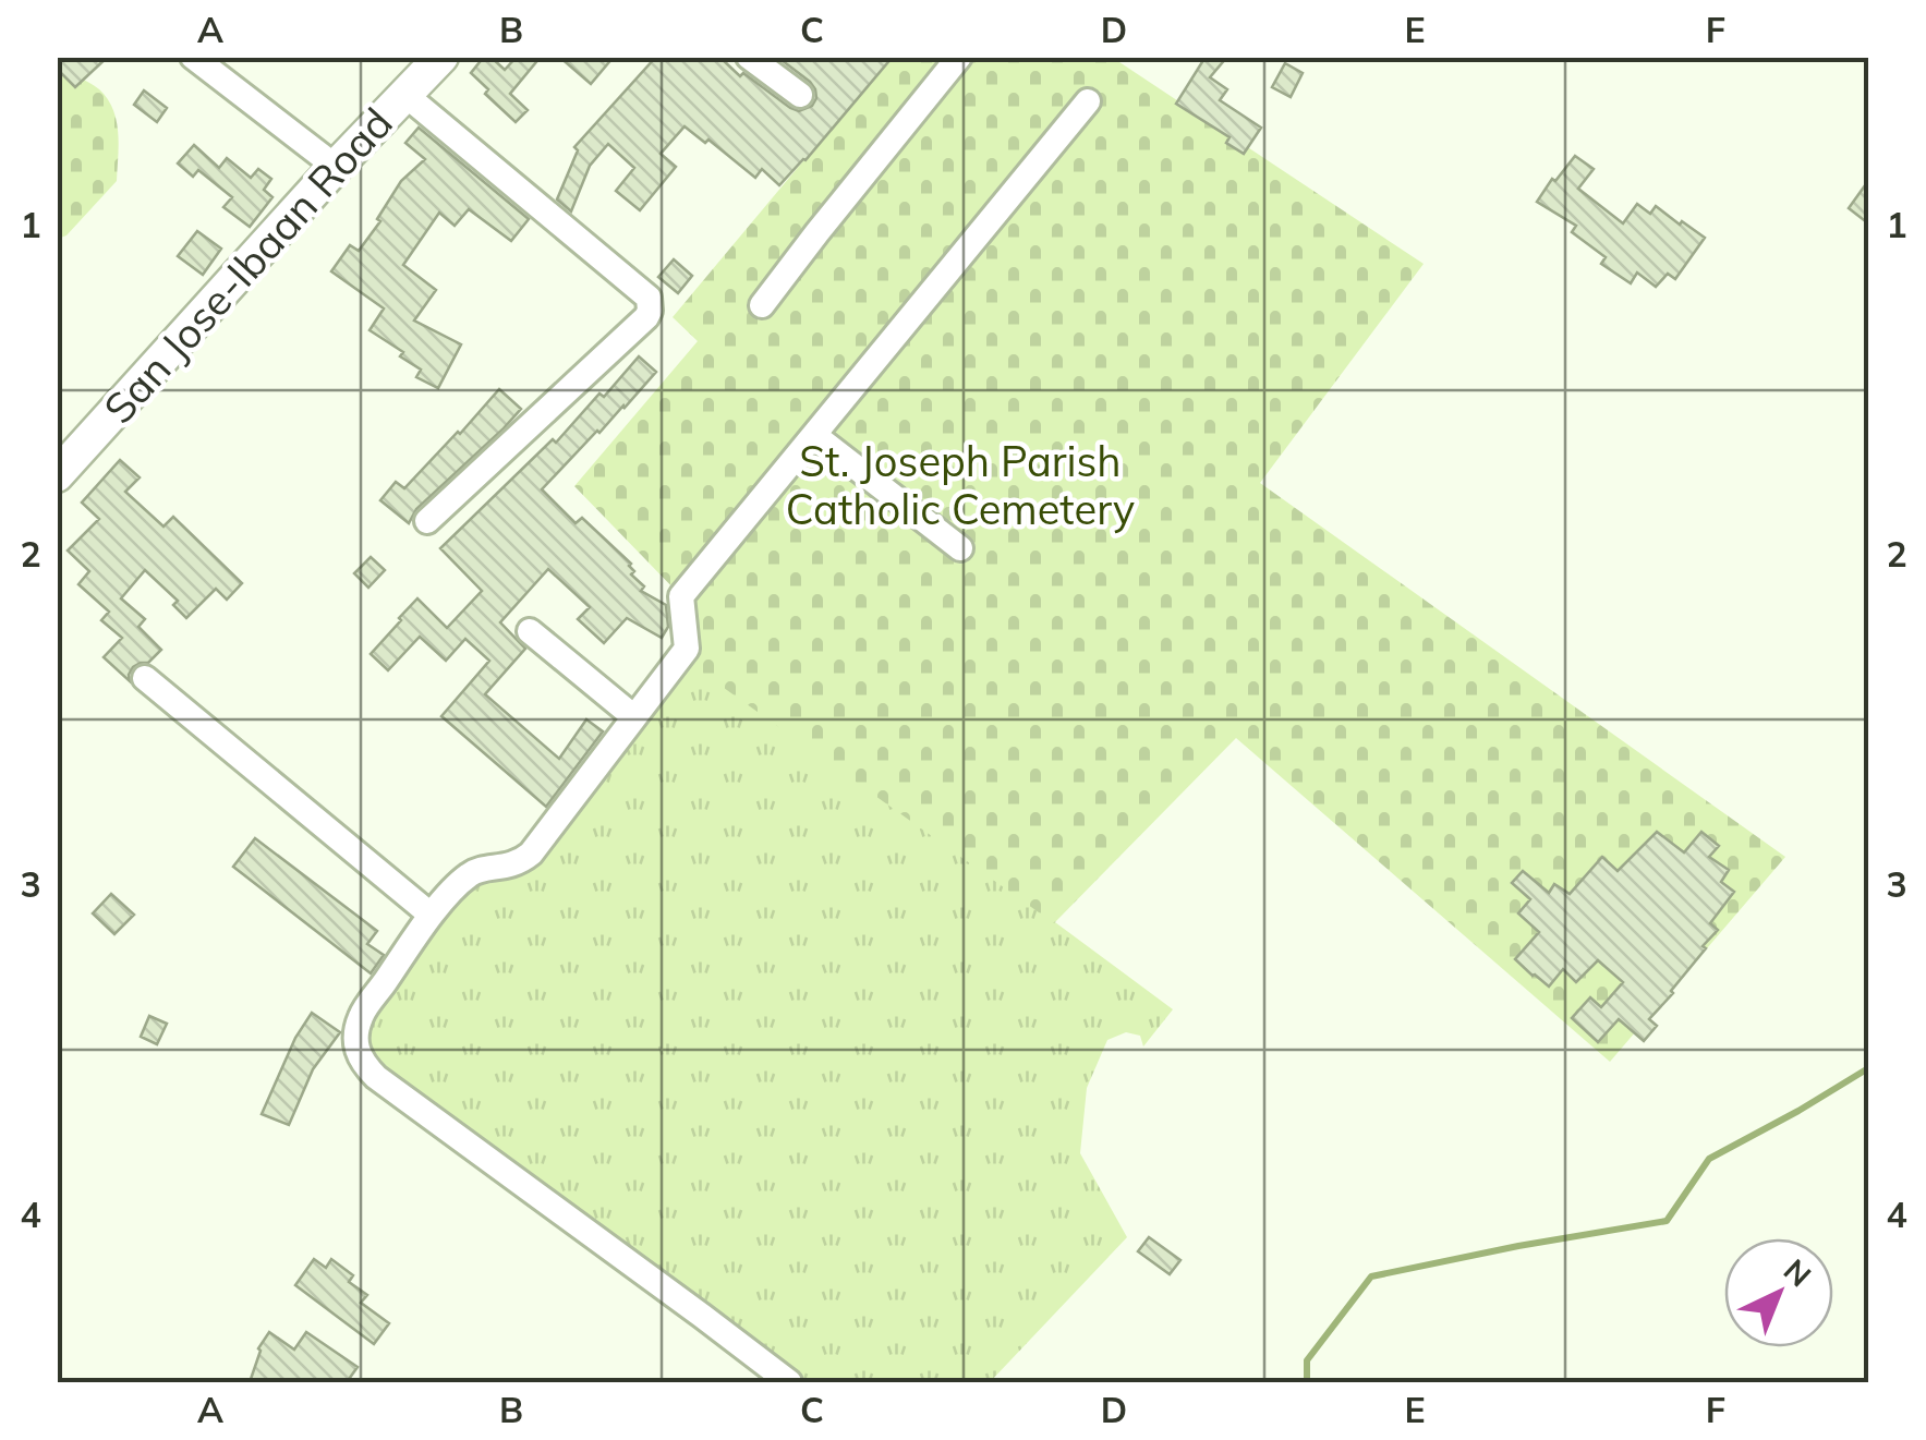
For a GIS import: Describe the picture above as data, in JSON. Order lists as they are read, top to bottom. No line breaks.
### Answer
{"streets":{"main road":["San Jose-Ibaan Road"]},"parks":["St. Joseph Parish Catholic Cemetery"],"north":"top right","grid":{"columns":["A","B","C","D","E","F"],"rows":["1","2","3","4"]}}
